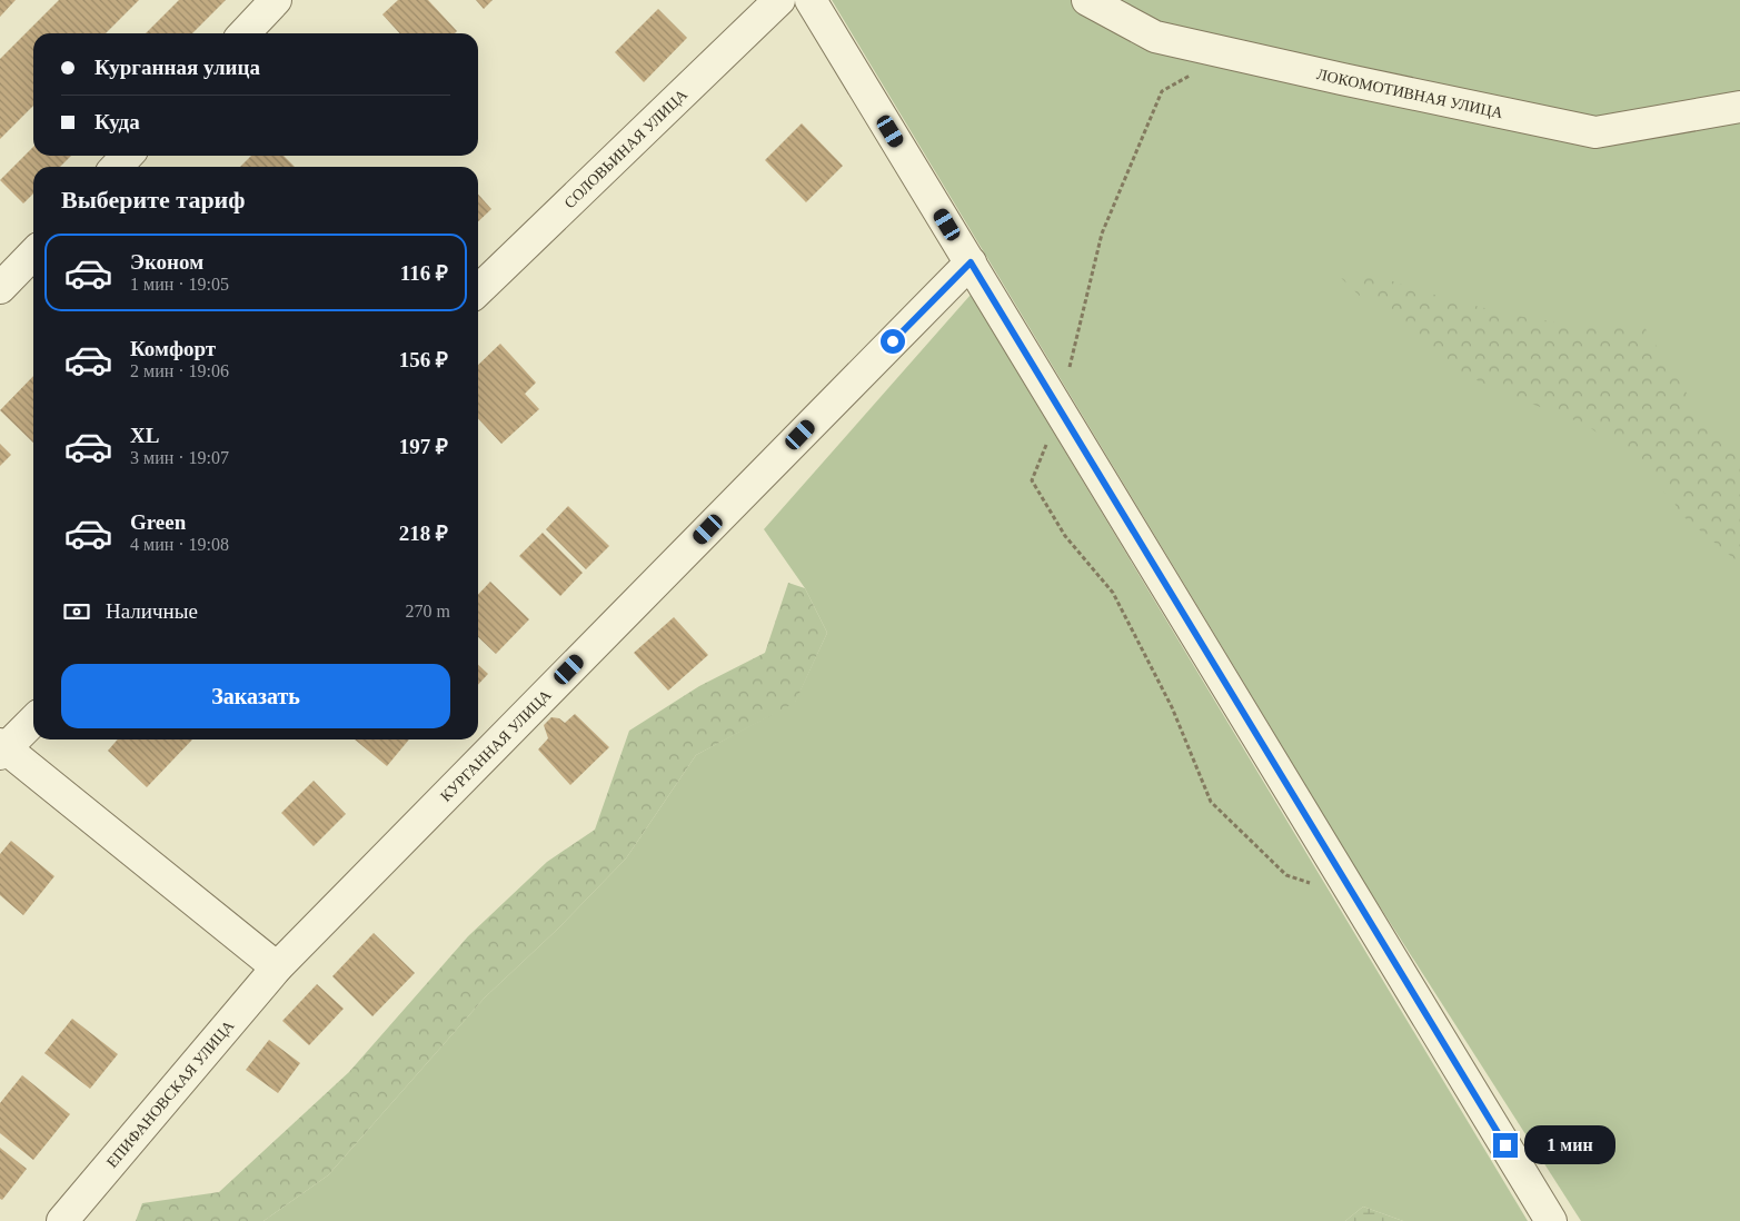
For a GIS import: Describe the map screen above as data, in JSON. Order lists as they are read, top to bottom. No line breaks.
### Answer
{"streets":{"street":["ЛОКОМОТИВНАЯ УЛИЦА","СОЛОВЬИНАЯ УЛИЦА","КУРГАННАЯ УЛИЦА","ЕПИФАНОВСКАЯ УЛИЦА"]},"crossings":[["КУРГАННАЯ УЛИЦА","ЕПИФАНОВСКАЯ УЛИЦА"]],"page":{"banner":["Курганная улица","Куда"],"heading":"Выберите тариф","list":[{"name":"Эконом","note":"1 мин · 19:05","value":"116 ₽"},{"name":"Комфорт","note":"2 мин · 19:06","value":"156 ₽"},{"name":"XL","note":"3 мин · 19:07","value":"197 ₽"},{"name":"Green","note":"4 мин · 19:08","value":"218 ₽"}],"pay":["Наличные","270 m"],"buttons":"Заказать","bubble":"1 мин"}}
